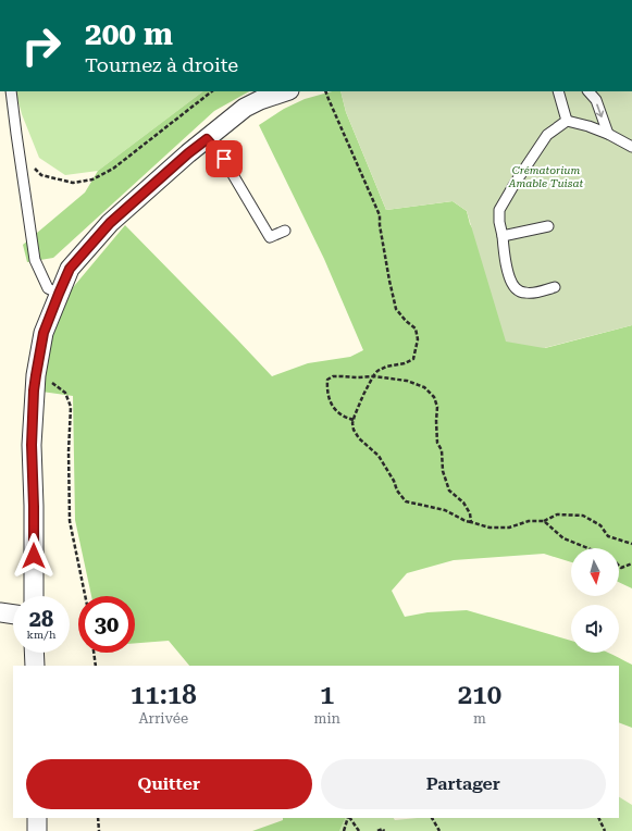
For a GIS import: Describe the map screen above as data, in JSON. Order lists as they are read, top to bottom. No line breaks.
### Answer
{"parks":["Crématorium Amable Tuisat"],"north":"bottom","page":{"turn":["200 m","Tournez à droite"],"speed":"28 km/h","limit":"30","eta":["11:18","Arrivée","1","min","210","m"],"buttons":["Quitter","Partager"]}}
